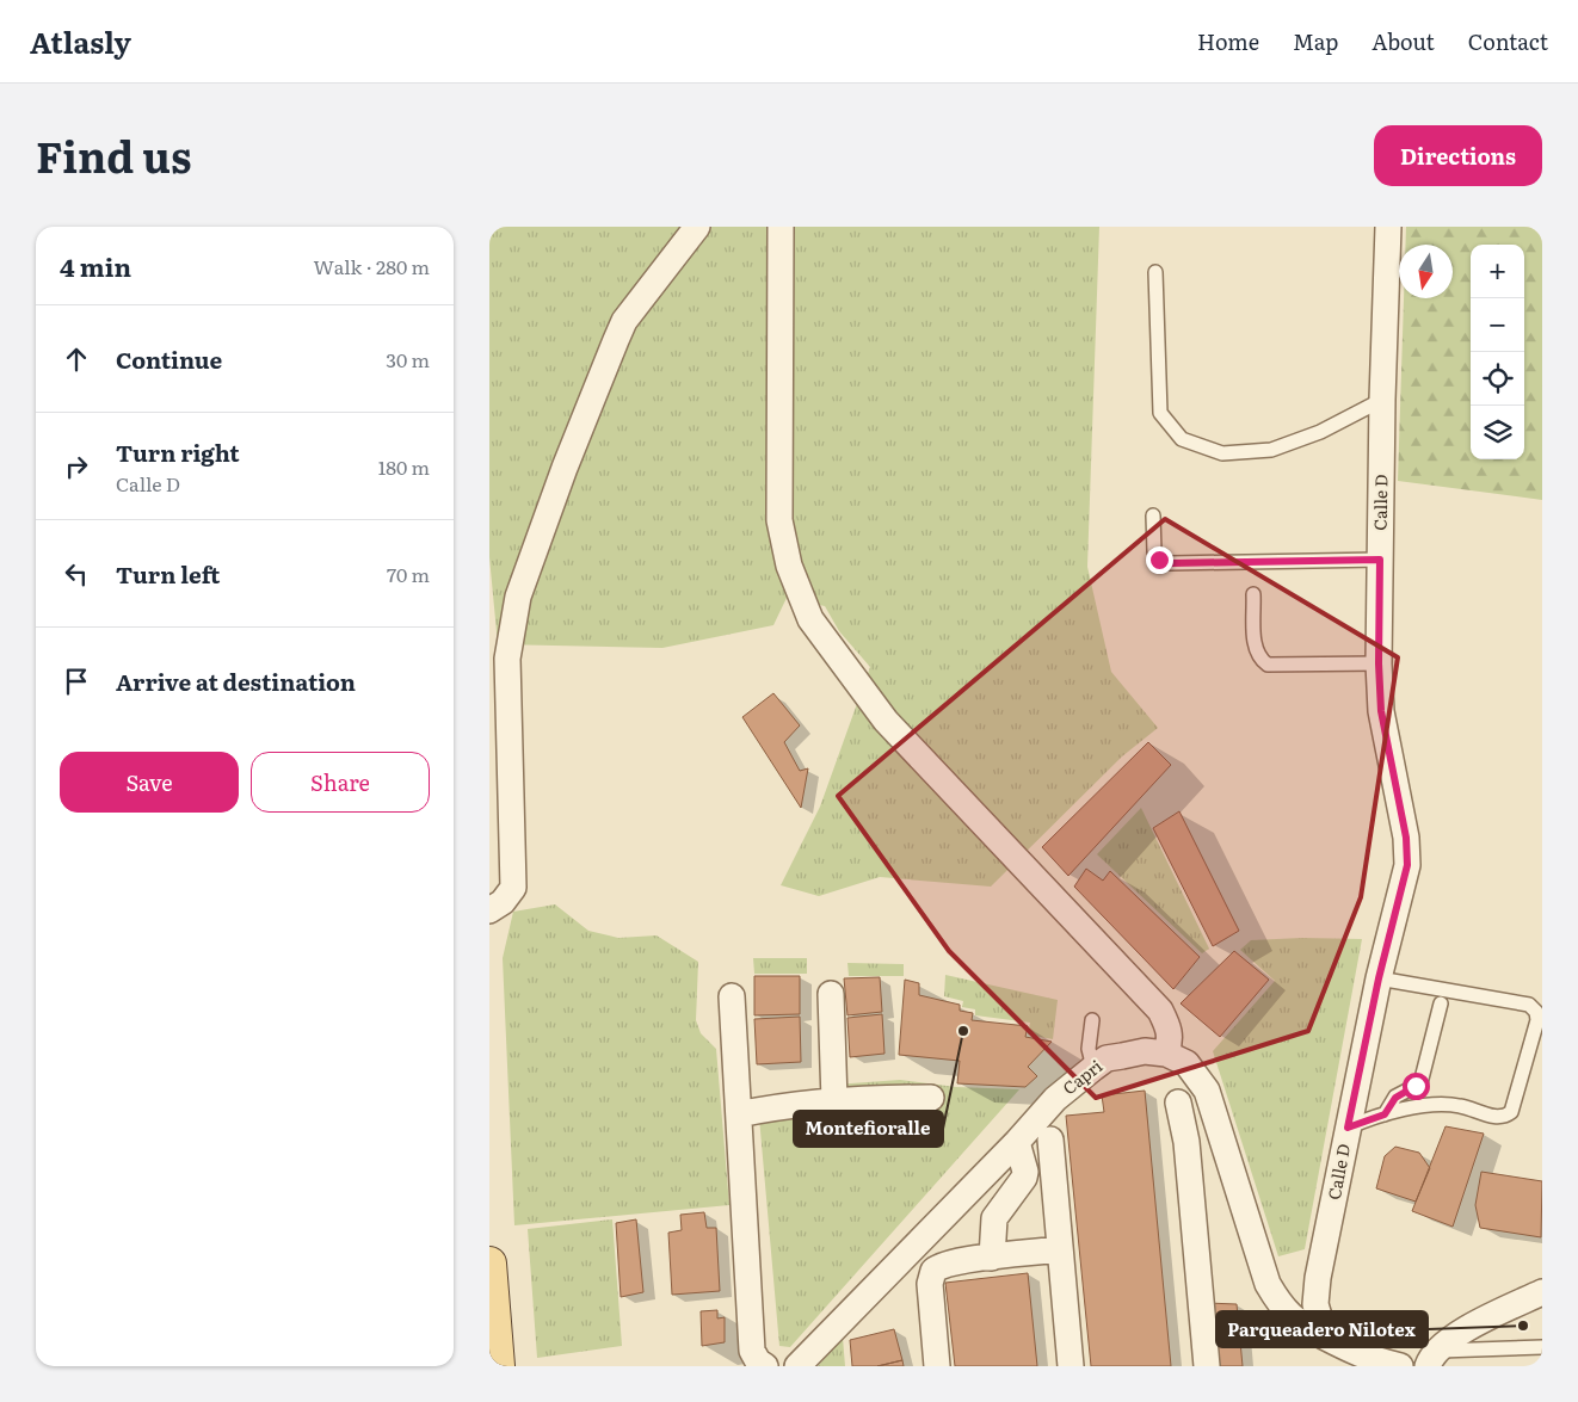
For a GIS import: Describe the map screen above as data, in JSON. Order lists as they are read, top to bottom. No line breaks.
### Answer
{"streets":{"street":["Calle D","Capri"]},"places":["Montefioralle","Parqueadero Nilotex"],"north":"bottom","page":{"header":"Atlasly","nav":["Home","Map","About","Contact"],"title":"Find us","buttons":["Directions",["Save","Share"]],"heading":["4 min","Walk · 280 m"],"map_buttons":["+","−"],"list":[["Continue","30 m"],["Turn right","Calle D","180 m"],["Turn left","70 m"],"Arrive at destination"]}}
